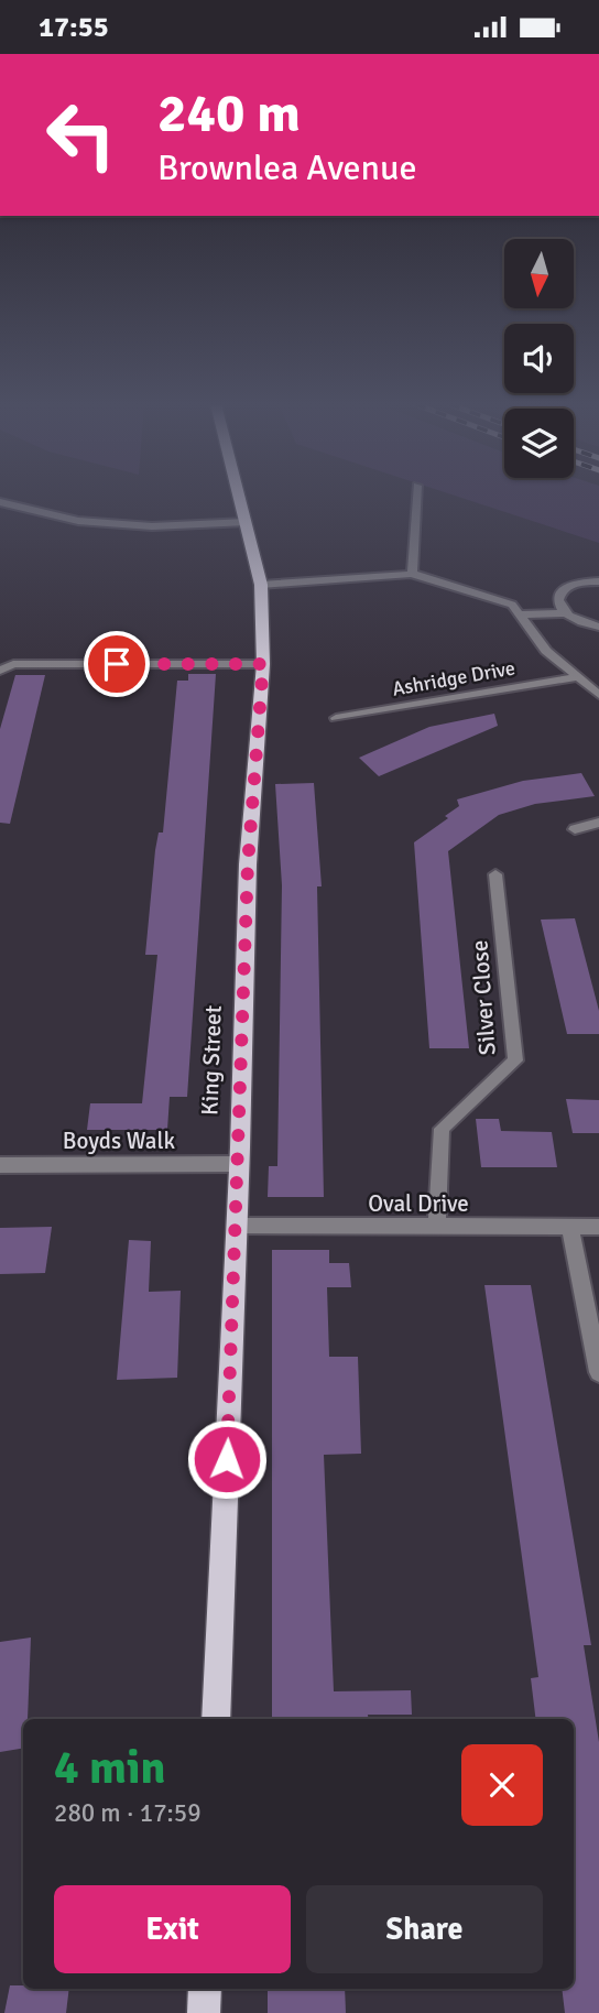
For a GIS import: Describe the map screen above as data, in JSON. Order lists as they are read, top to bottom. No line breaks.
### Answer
{"streets":{"main road":["King Street"],"street":["Ashridge Drive","Silver Close","Boyds Walk","Oval Drive"]},"crossings":[["Silver Close","Oval Drive"],["King Street","Boyds Walk"],["King Street","Oval Drive"]],"north":"bottom","page":{"status":"17:55","turn":["240 m","Brownlea Avenue"],"heading":["4 min","280 m · 17:59"],"buttons":["Exit","Share"]}}
